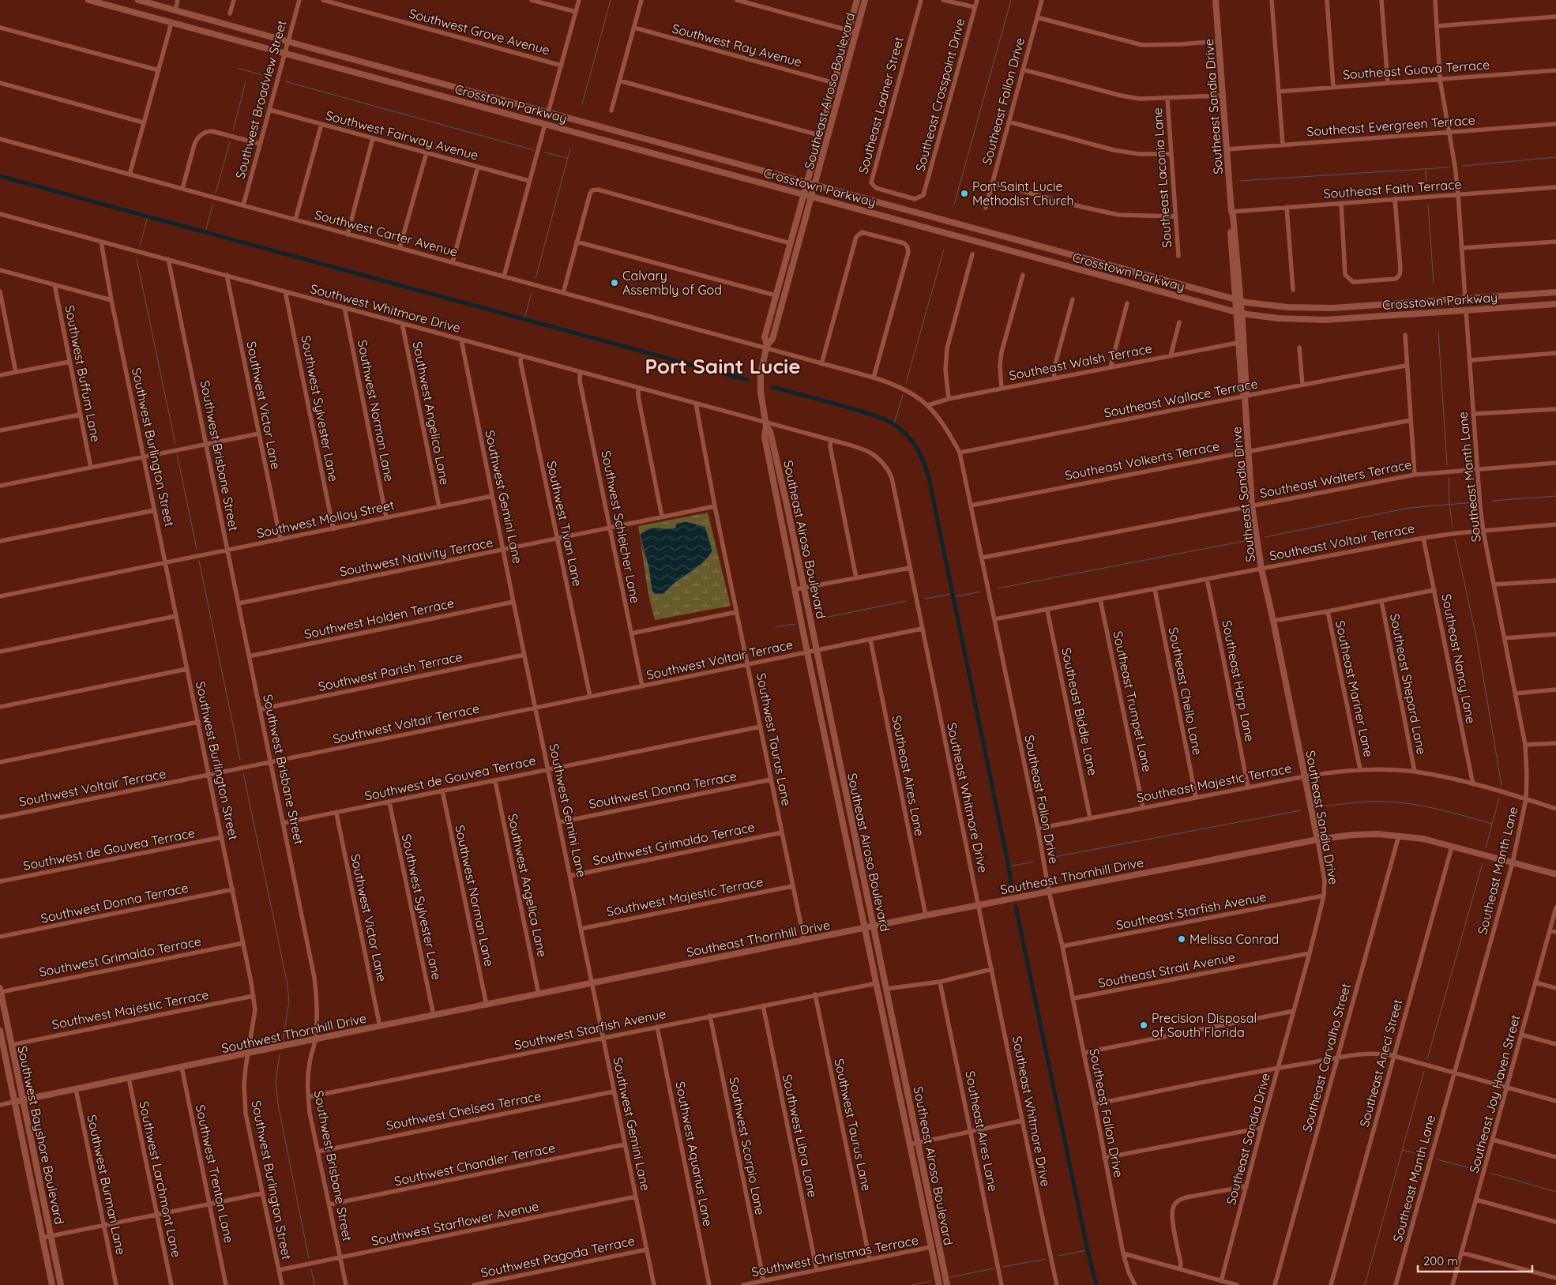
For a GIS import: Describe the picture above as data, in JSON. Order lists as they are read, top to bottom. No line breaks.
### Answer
{"streets":{"main road":["Southeast Airoso Boulevard","Crosstown Parkway","Southeast Sandia Drive","Southeast Thornhill Drive","Southwest Thornhill Drive","Southwest Bayshore Boulevard"],"street":["Southwest Grove Avenue","Southwest Ray Avenue","Southeast Guava Terrace","Southeast Crosspoint Drive","Southwest Broadview Street","Southeast Fallon Drive","Southeast Ladner Street","Southeast Evergreen Terrace","Southwest Fairway Avenue","Southeast Laconia Lane","Southeast Faith Terrace","Southwest Carter Avenue","Southwest Whitmore Drive","Southeast Walsh Terrace","Southwest Buffum Lane","Southeast Wallace Terrace","Southwest Victor Lane","Southwest Sylvester Lane","Southwest Norman Lane","Southwest Angelico Lane","Southwest Burlington Street","Southwest Brisbane Street","Southeast Volkerts Terrace","Southeast Manth Lane","Southeast Walters Terrace","Southwest Gemini Lane","Southwest Molloy Street","Southwest Tivan Lane","Southwest Schleicher Lane","Southeast Voltair Terrace","Southwest Nativity Terrace","Southwest Holden Terrace","Southeast Nancy Lane","Southwest Voltair Terrace","Southwest Parish Terrace","Southeast Harp Lane","Southeast Shepard Lane","Southeast Mariner Lane","Southeast Chello Lane","Southeast Trumpet Lane","Southeast Biddle Lane","Southwest Taurus Lane","Southeast Aires Lane","Southwest de Gouvea Terrace","Southeast Majestic Terrace","Southwest Donna Terrace","Southeast Whitmore Drive","Southwest Grimaldo Terrace","Southwest Angelica Lane","Southwest Majestic Terrace","Southeast Starfish Avenue","Southeast Strait Avenue","Southwest Starfish Avenue","Southeast Carvalho Street","Southeast Aneci Street","Southeast Joy Haven Street","Southwest Chelsea Terrace","Southwest Libra Lane","Southwest Scorpio Lane","Southwest Aquarius Lane","Southwest Chandler Terrace","Southwest Trenton Lane","Southwest Larchmont Lane","Southwest Burman Lane","Southwest Starflower Avenue","Southwest Christmas Terrace","Southwest Pagoda Terrace"]},"crossings":[["Southwest Ray Avenue","Southeast Airoso Boulevard"],["Southeast Airoso Boulevard","Crosstown Parkway"],["Southeast Airoso Boulevard","Southwest Carter Avenue"],["Southeast Airoso Boulevard","Southwest Whitmore Drive"],["Southeast Airoso Boulevard","Southwest Voltair Terrace"],["Southeast Airoso Boulevard","Southeast Whitmore Drive"],["Southeast Airoso Boulevard","Southeast Thornhill Drive"],["Southeast Airoso Boulevard","Southwest Starfish Avenue"],["Southeast Airoso Boulevard","Southwest Christmas Terrace"],["Southeast Crosspoint Drive","Southeast Ladner Street"],["Southwest Broadview Street","Crosstown Parkway"],["Southwest Broadview Street","Southwest Fairway Avenue"],["Southwest Broadview Street","Southwest Carter Avenue"],["Southeast Fallon Drive","Southwest Carter Avenue"],["Southeast Fallon Drive","Southeast Walsh Terrace"],["Southeast Fallon Drive","Southeast Wallace Terrace"],["Southeast Fallon Drive","Southeast Volkerts Terrace"],["Southeast Fallon Drive","Southeast Walters Terrace"],["Southeast Fallon Drive","Southeast Voltair Terrace"],["Southeast Fallon Drive","Southeast Majestic Terrace"],["Southeast Fallon Drive","Southeast Thornhill Drive"],["Southeast Fallon Drive","Southeast Starfish Avenue"],["Southeast Fallon Drive","Southeast Strait Avenue"],["Crosstown Parkway","Southeast Sandia Drive"],["Crosstown Parkway","Southeast Manth Lane"],["Southeast Sandia Drive","Southeast Evergreen Terrace"],["Southeast Sandia Drive","Southeast Faith Terrace"],["Southeast Sandia Drive","Southeast Walsh Terrace"],["Southeast Sandia Drive","Southeast Wallace Terrace"],["Southeast Sandia Drive","Southeast Volkerts Terrace"],["Southeast Sandia Drive","Southeast Walters Terrace"],["Southeast Sandia Drive","Southeast Voltair Terrace"],["Southeast Sandia Drive","Southeast Majestic Terrace"],["Southeast Sandia Drive","Southeast Thornhill Drive"],["Southeast Sandia Drive","Southeast Starfish Avenue"],["Southeast Sandia Drive","Southeast Strait Avenue"],["Southwest Whitmore Drive","Southwest Victor Lane"],["Southwest Whitmore Drive","Southwest Sylvester Lane"],["Southwest Whitmore Drive","Southwest Norman Lane"],["Southwest Whitmore Drive","Southwest Angelico Lane"],["Southwest Whitmore Drive","Southwest Burlington Street"],["Southwest Whitmore Drive","Southwest Brisbane Street"],["Southwest Whitmore Drive","Southwest Gemini Lane"],["Southwest Whitmore Drive","Southwest Tivan Lane"],["Southwest Whitmore Drive","Southwest Schleicher Lane"],["Southwest Whitmore Drive","Southwest Taurus Lane"],["Southwest Whitmore Drive","Southeast Whitmore Drive"],["Southwest Victor Lane","Southwest Molloy Street"],["Southwest Victor Lane","Southwest de Gouvea Terrace"],["Southwest Victor Lane","Southwest Thornhill Drive"],["Southwest Sylvester Lane","Southwest Molloy Street"],["Southwest Sylvester Lane","Southwest de Gouvea Terrace"],["Southwest Sylvester Lane","Southwest Thornhill Drive"],["Southwest Norman Lane","Southwest Molloy Street"],["Southwest Norman Lane","Southwest de Gouvea Terrace"],["Southwest Norman Lane","Southwest Thornhill Drive"],["Southwest Angelico Lane","Southwest Molloy Street"],["Southwest Burlington Street","Southwest Molloy Street"],["Southwest Burlington Street","Southwest Voltair Terrace"],["Southwest Burlington Street","Southwest de Gouvea Terrace"],["Southwest Burlington Street","Southwest Donna Terrace"],["Southwest Burlington Street","Southwest Grimaldo Terrace"],["Southwest Burlington Street","Southwest Majestic Terrace"],["Southwest Burlington Street","Southwest Thornhill Drive"],["Southwest Burlington Street","Southwest Starflower Avenue"],["Southwest Brisbane Street","Southwest Molloy Street"],["Southwest Brisbane Street","Southwest Nativity Terrace"],["Southwest Brisbane Street","Southwest Holden Terrace"],["Southwest Brisbane Street","Southwest Voltair Terrace"],["Southwest Brisbane Street","Southwest Parish Terrace"],["Southwest Brisbane Street","Southwest de Gouvea Terrace"],["Southwest Brisbane Street","Southwest Starfish Avenue"],["Southwest Brisbane Street","Southwest Thornhill Drive"],["Southwest Brisbane Street","Southwest Chelsea Terrace"],["Southwest Brisbane Street","Southwest Chandler Terrace"],["Southwest Brisbane Street","Southwest Starflower Avenue"],["Southeast Manth Lane","Southeast Walters Terrace"],["Southeast Manth Lane","Southeast Voltair Terrace"],["Southeast Manth Lane","Southeast Majestic Terrace"],["Southeast Manth Lane","Southeast Thornhill Drive"],["Southwest Gemini Lane","Southwest Molloy Street"],["Southwest Gemini Lane","Southwest Nativity Terrace"],["Southwest Gemini Lane","Southwest Holden Terrace"],["Southwest Gemini Lane","Southwest Voltair Terrace"],["Southwest Gemini Lane","Southwest Parish Terrace"],["Southwest Gemini Lane","Southwest de Gouvea Terrace"],["Southwest Gemini Lane","Southwest Donna Terrace"],["Southwest Gemini Lane","Southwest Grimaldo Terrace"],["Southwest Gemini Lane","Southeast Thornhill Drive"],["Southwest Gemini Lane","Southwest Majestic Terrace"],["Southwest Gemini Lane","Southwest Starfish Avenue"],["Southwest Gemini Lane","Southwest Thornhill Drive"],["Southwest Gemini Lane","Southwest Chelsea Terrace"],["Southwest Gemini Lane","Southwest Chandler Terrace"],["Southwest Gemini Lane","Southwest Starflower Avenue"],["Southwest Gemini Lane","Southwest Pagoda Terrace"],["Southwest Tivan Lane","Southwest Nativity Terrace"],["Southwest Tivan Lane","Southwest Voltair Terrace"],["Southwest Schleicher Lane","Southwest Nativity Terrace"],["Southwest Schleicher Lane","Southwest Voltair Terrace"],["Southeast Voltair Terrace","Southeast Nancy Lane"],["Southeast Voltair Terrace","Southeast Harp Lane"],["Southeast Voltair Terrace","Southeast Chello Lane"],["Southeast Voltair Terrace","Southeast Trumpet Lane"],["Southeast Voltair Terrace","Southeast Biddle Lane"],["Southwest Nativity Terrace","Southwest Taurus Lane"],["Southeast Nancy Lane","Southeast Majestic Terrace"],["Southwest Voltair Terrace","Southwest Taurus Lane"],["Southeast Harp Lane","Southeast Majestic Terrace"],["Southeast Shepard Lane","Southeast Majestic Terrace"],["Southeast Mariner Lane","Southeast Majestic Terrace"],["Southeast Chello Lane","Southeast Majestic Terrace"],["Southeast Trumpet Lane","Southeast Majestic Terrace"],["Southeast Biddle Lane","Southeast Majestic Terrace"],["Southwest Taurus Lane","Southwest de Gouvea Terrace"],["Southwest Taurus Lane","Southwest Donna Terrace"],["Southwest Taurus Lane","Southwest Grimaldo Terrace"],["Southwest Taurus Lane","Southeast Thornhill Drive"],["Southwest Taurus Lane","Southwest Majestic Terrace"],["Southwest Taurus Lane","Southwest Starfish Avenue"],["Southwest Taurus Lane","Southwest Christmas Terrace"],["Southeast Aires Lane","Southeast Thornhill Drive"],["Southwest de Gouvea Terrace","Southwest Angelica Lane"],["Southeast Whitmore Drive","Southeast Thornhill Drive"],["Southwest Grimaldo Terrace","Southwest Bayshore Boulevard"],["Southeast Thornhill Drive","Southwest Thornhill Drive"],["Southeast Thornhill Drive","Southeast Carvalho Street"],["Southeast Thornhill Drive","Southeast Aneci Street"],["Southwest Angelica Lane","Southwest Thornhill Drive"],["Southwest Majestic Terrace","Southwest Bayshore Boulevard"],["Southwest Starfish Avenue","Southwest Libra Lane"],["Southwest Starfish Avenue","Southwest Scorpio Lane"],["Southwest Starfish Avenue","Southwest Aquarius Lane"],["Southwest Thornhill Drive","Southwest Bayshore Boulevard"],["Southwest Thornhill Drive","Southwest Trenton Lane"],["Southwest Thornhill Drive","Southwest Larchmont Lane"],["Southwest Thornhill Drive","Southwest Burman Lane"],["Southwest Libra Lane","Southwest Christmas Terrace"],["Southwest Scorpio Lane","Southwest Christmas Terrace"]],"districts":["Port Saint Lucie"],"places":["Port Saint Lucie Methodist Church","Calvary Assembly of God","Melissa Conrad","Precision Disposal of South Florida"],"scale_bar":"200 m"}
